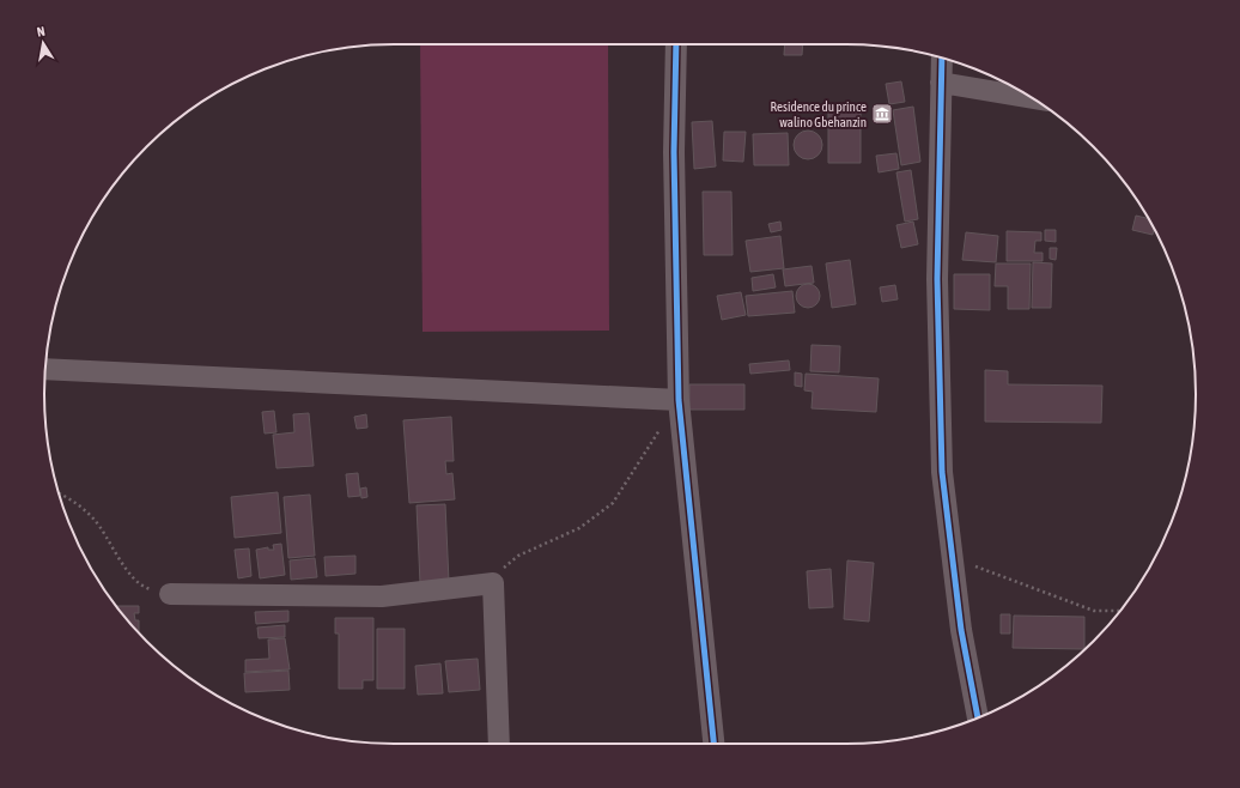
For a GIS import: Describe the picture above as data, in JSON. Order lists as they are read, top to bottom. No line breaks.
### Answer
{"places":{"museum":["Residence du prince walino Gbehanzin"]},"north":"top"}
